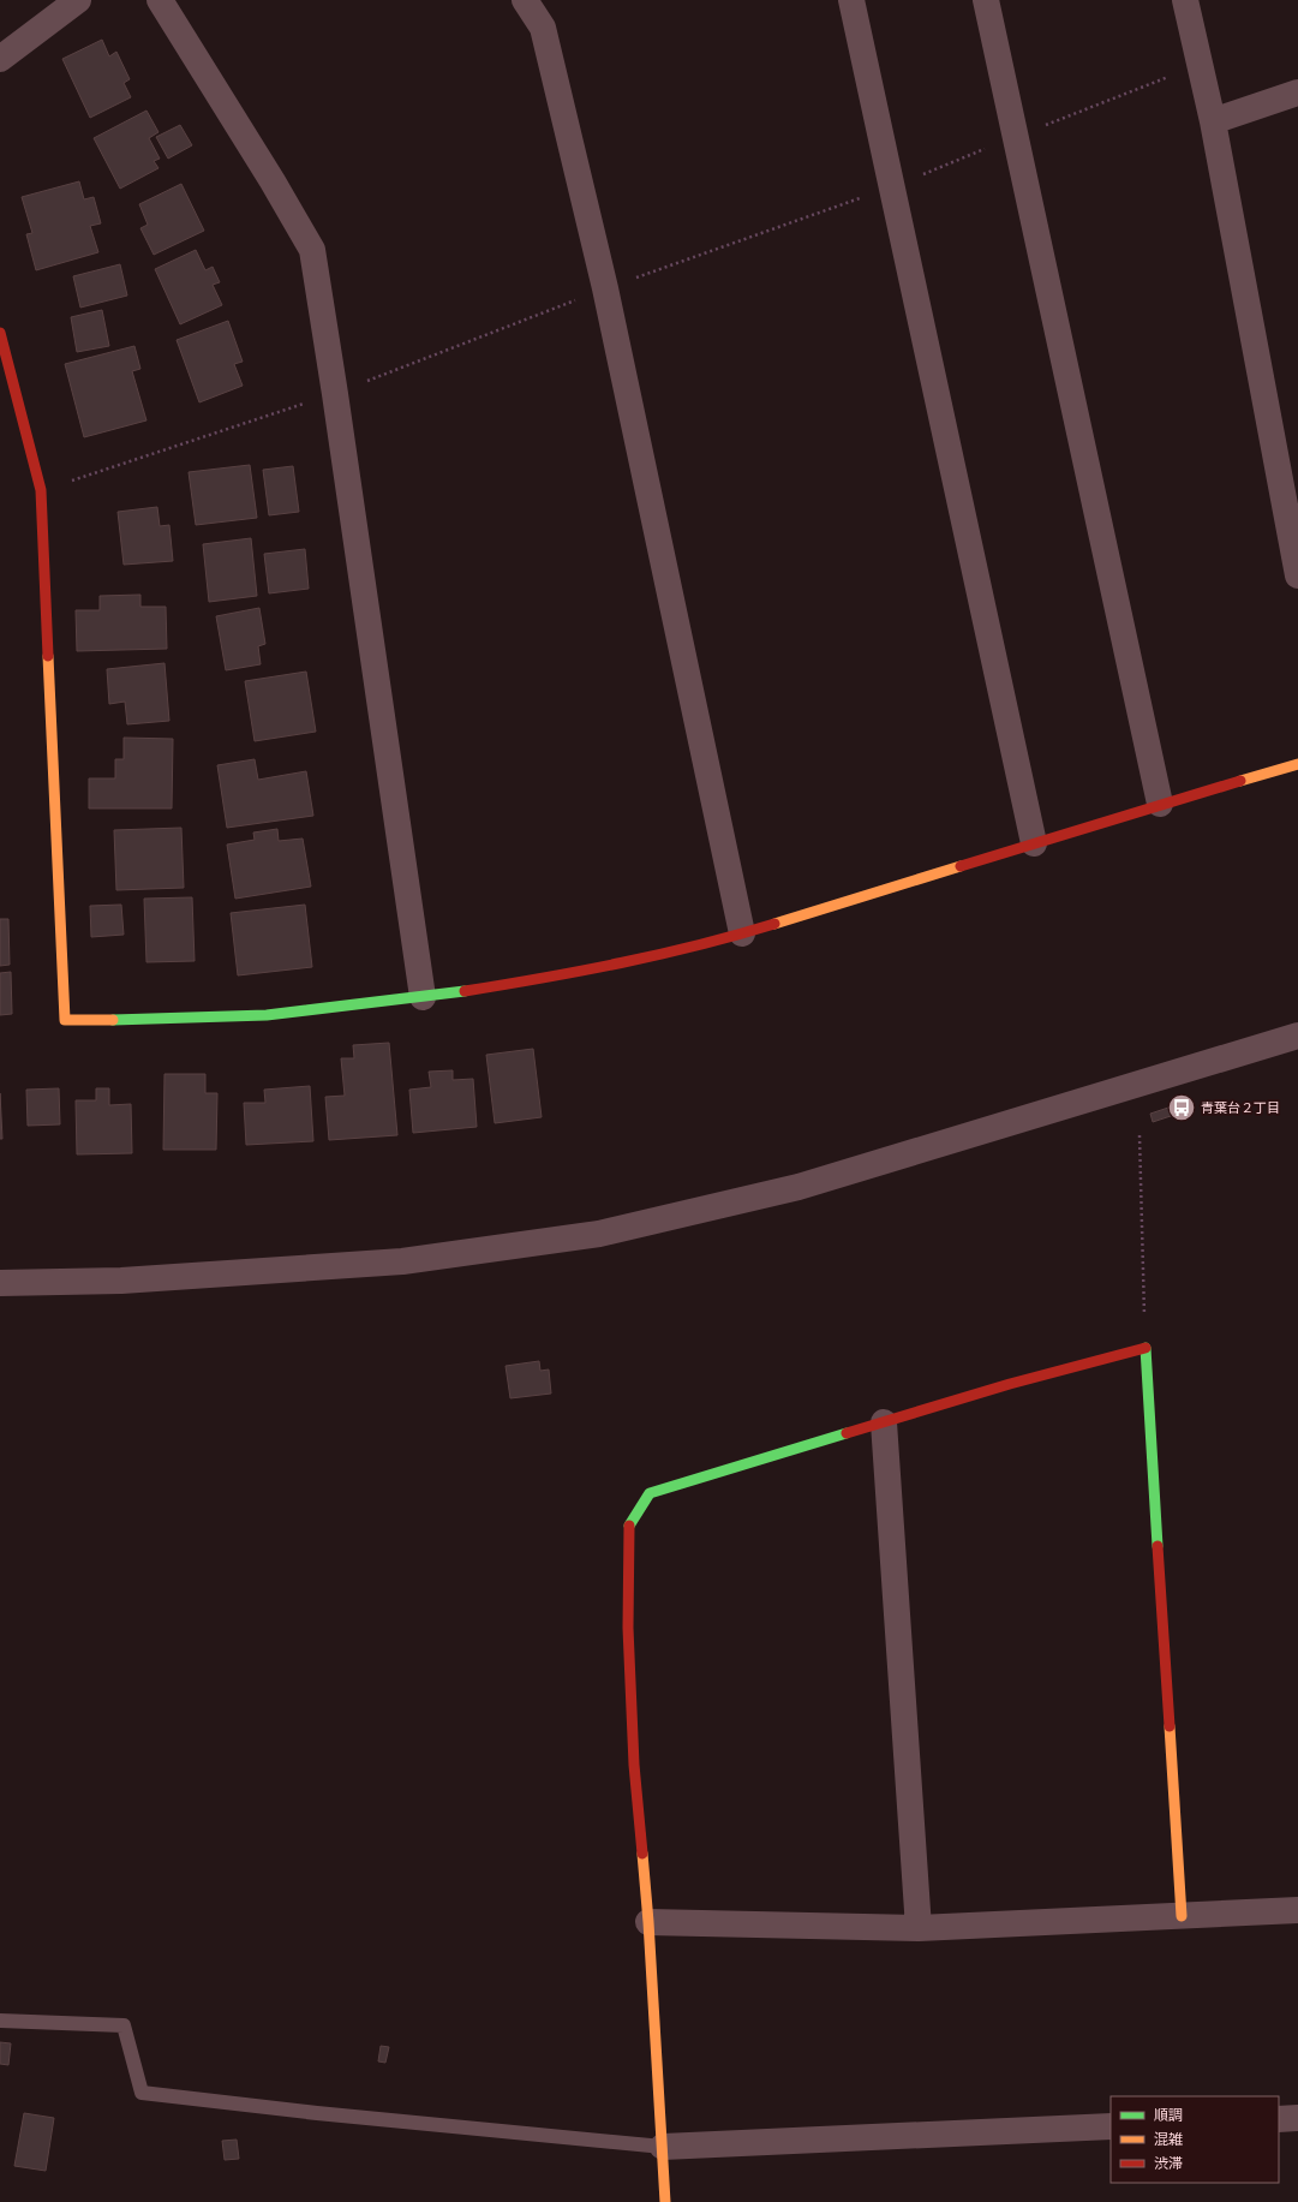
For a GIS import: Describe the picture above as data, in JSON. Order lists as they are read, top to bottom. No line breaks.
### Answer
{"places":{"bus stop":["青葉台２丁目"]},"legend":["順調","混雑","渋滞"]}
